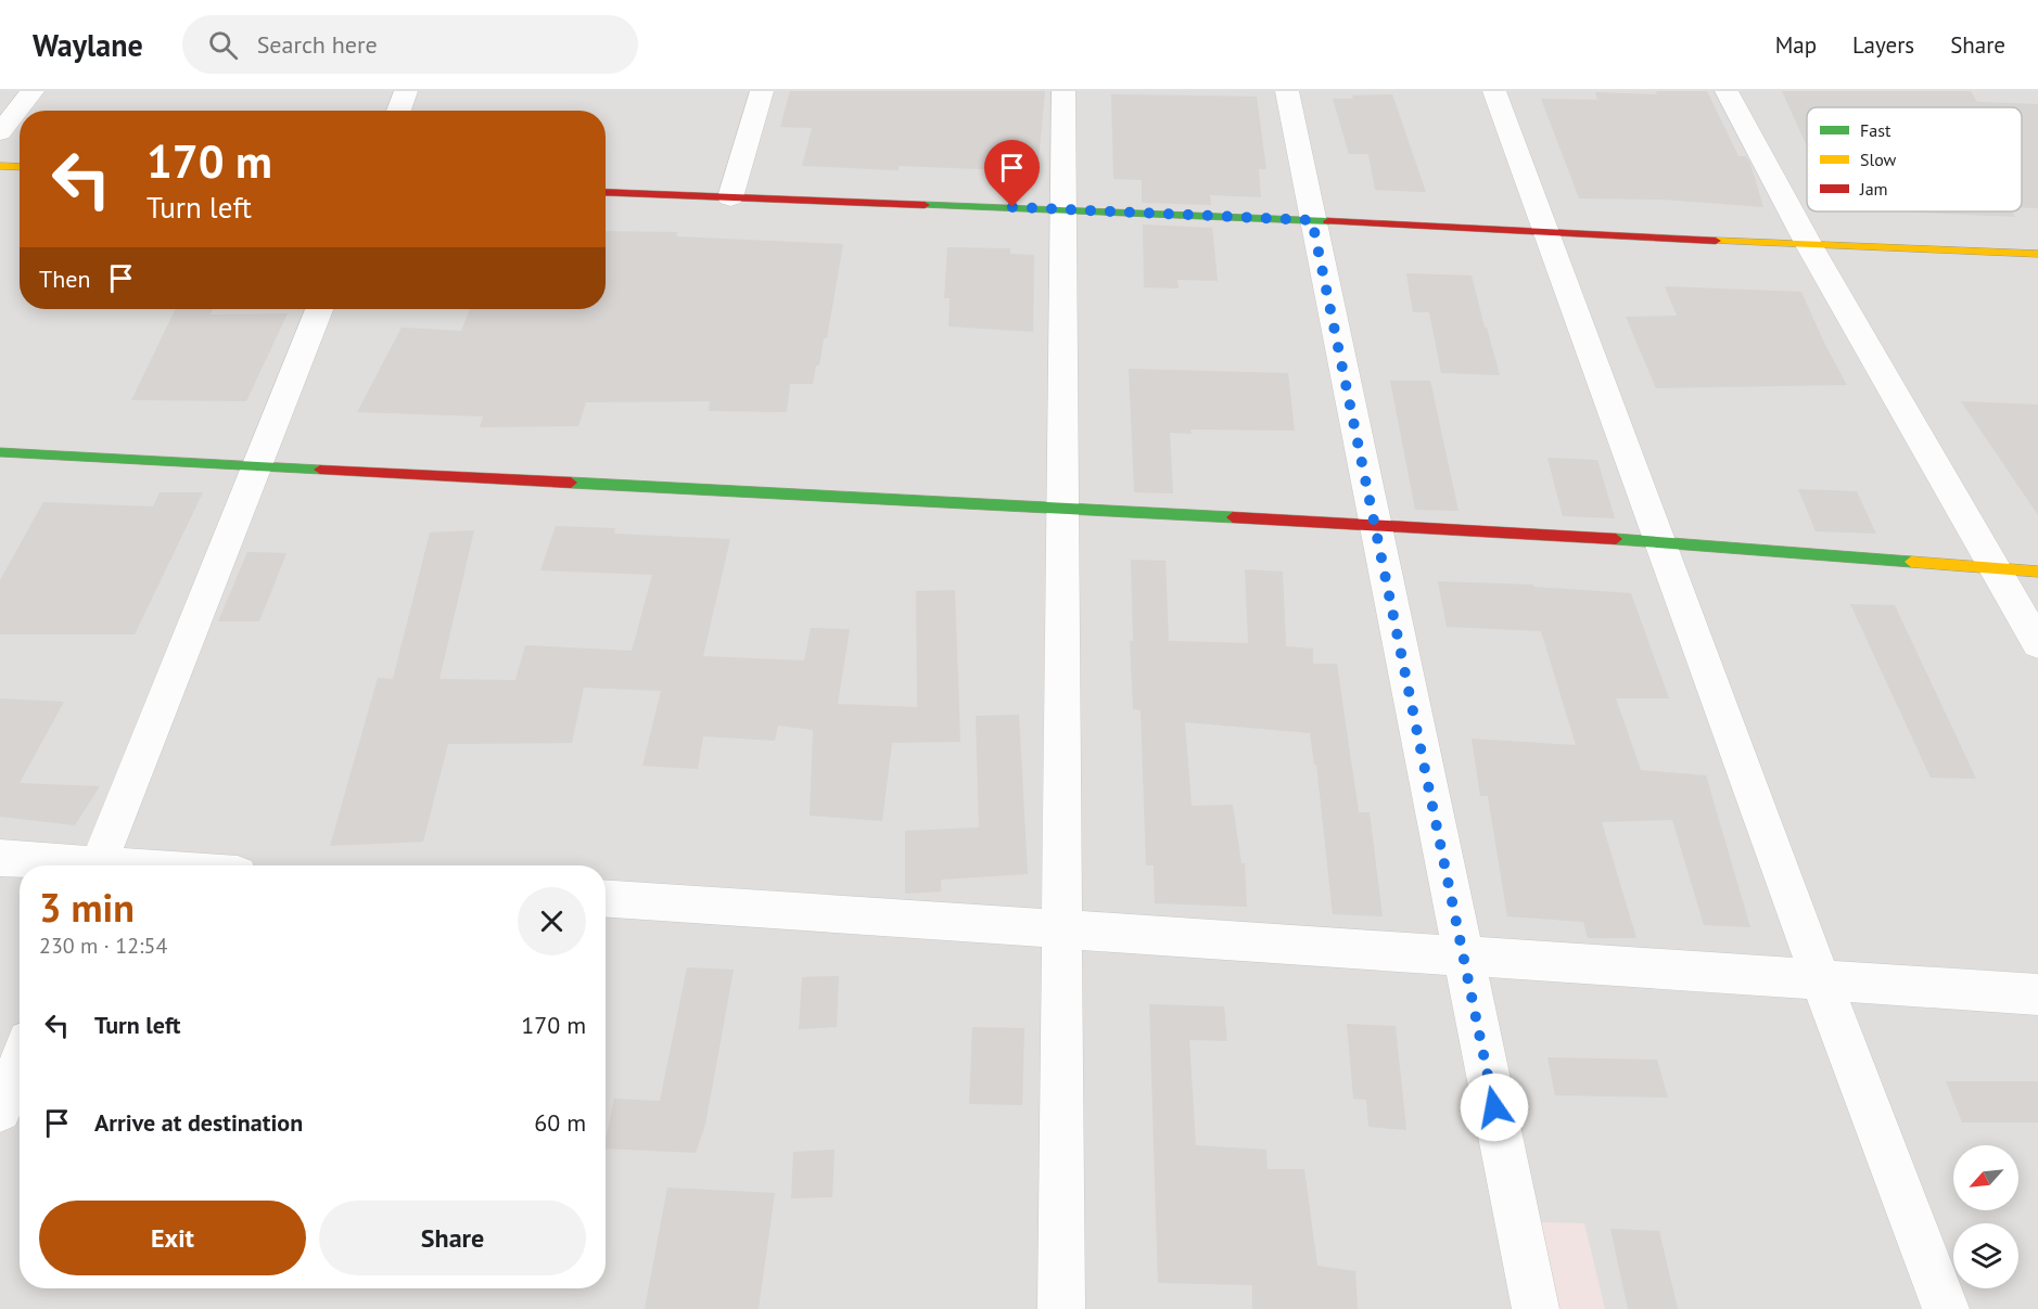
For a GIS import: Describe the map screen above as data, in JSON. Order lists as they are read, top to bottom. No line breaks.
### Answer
{"legend":["Fast","Slow","Jam"],"north":"bottom left","page":{"header":"Waylane","search":"Search here","nav":["Map","Layers","Share"],"turn":["170 m","Turn left"],"then":"Then","heading":["3 min","230 m · 12:54"],"list":[{"name":"Turn left","value":"170 m"},{"name":"Arrive at destination","value":"60 m"}],"buttons":["Exit","Share"]}}
